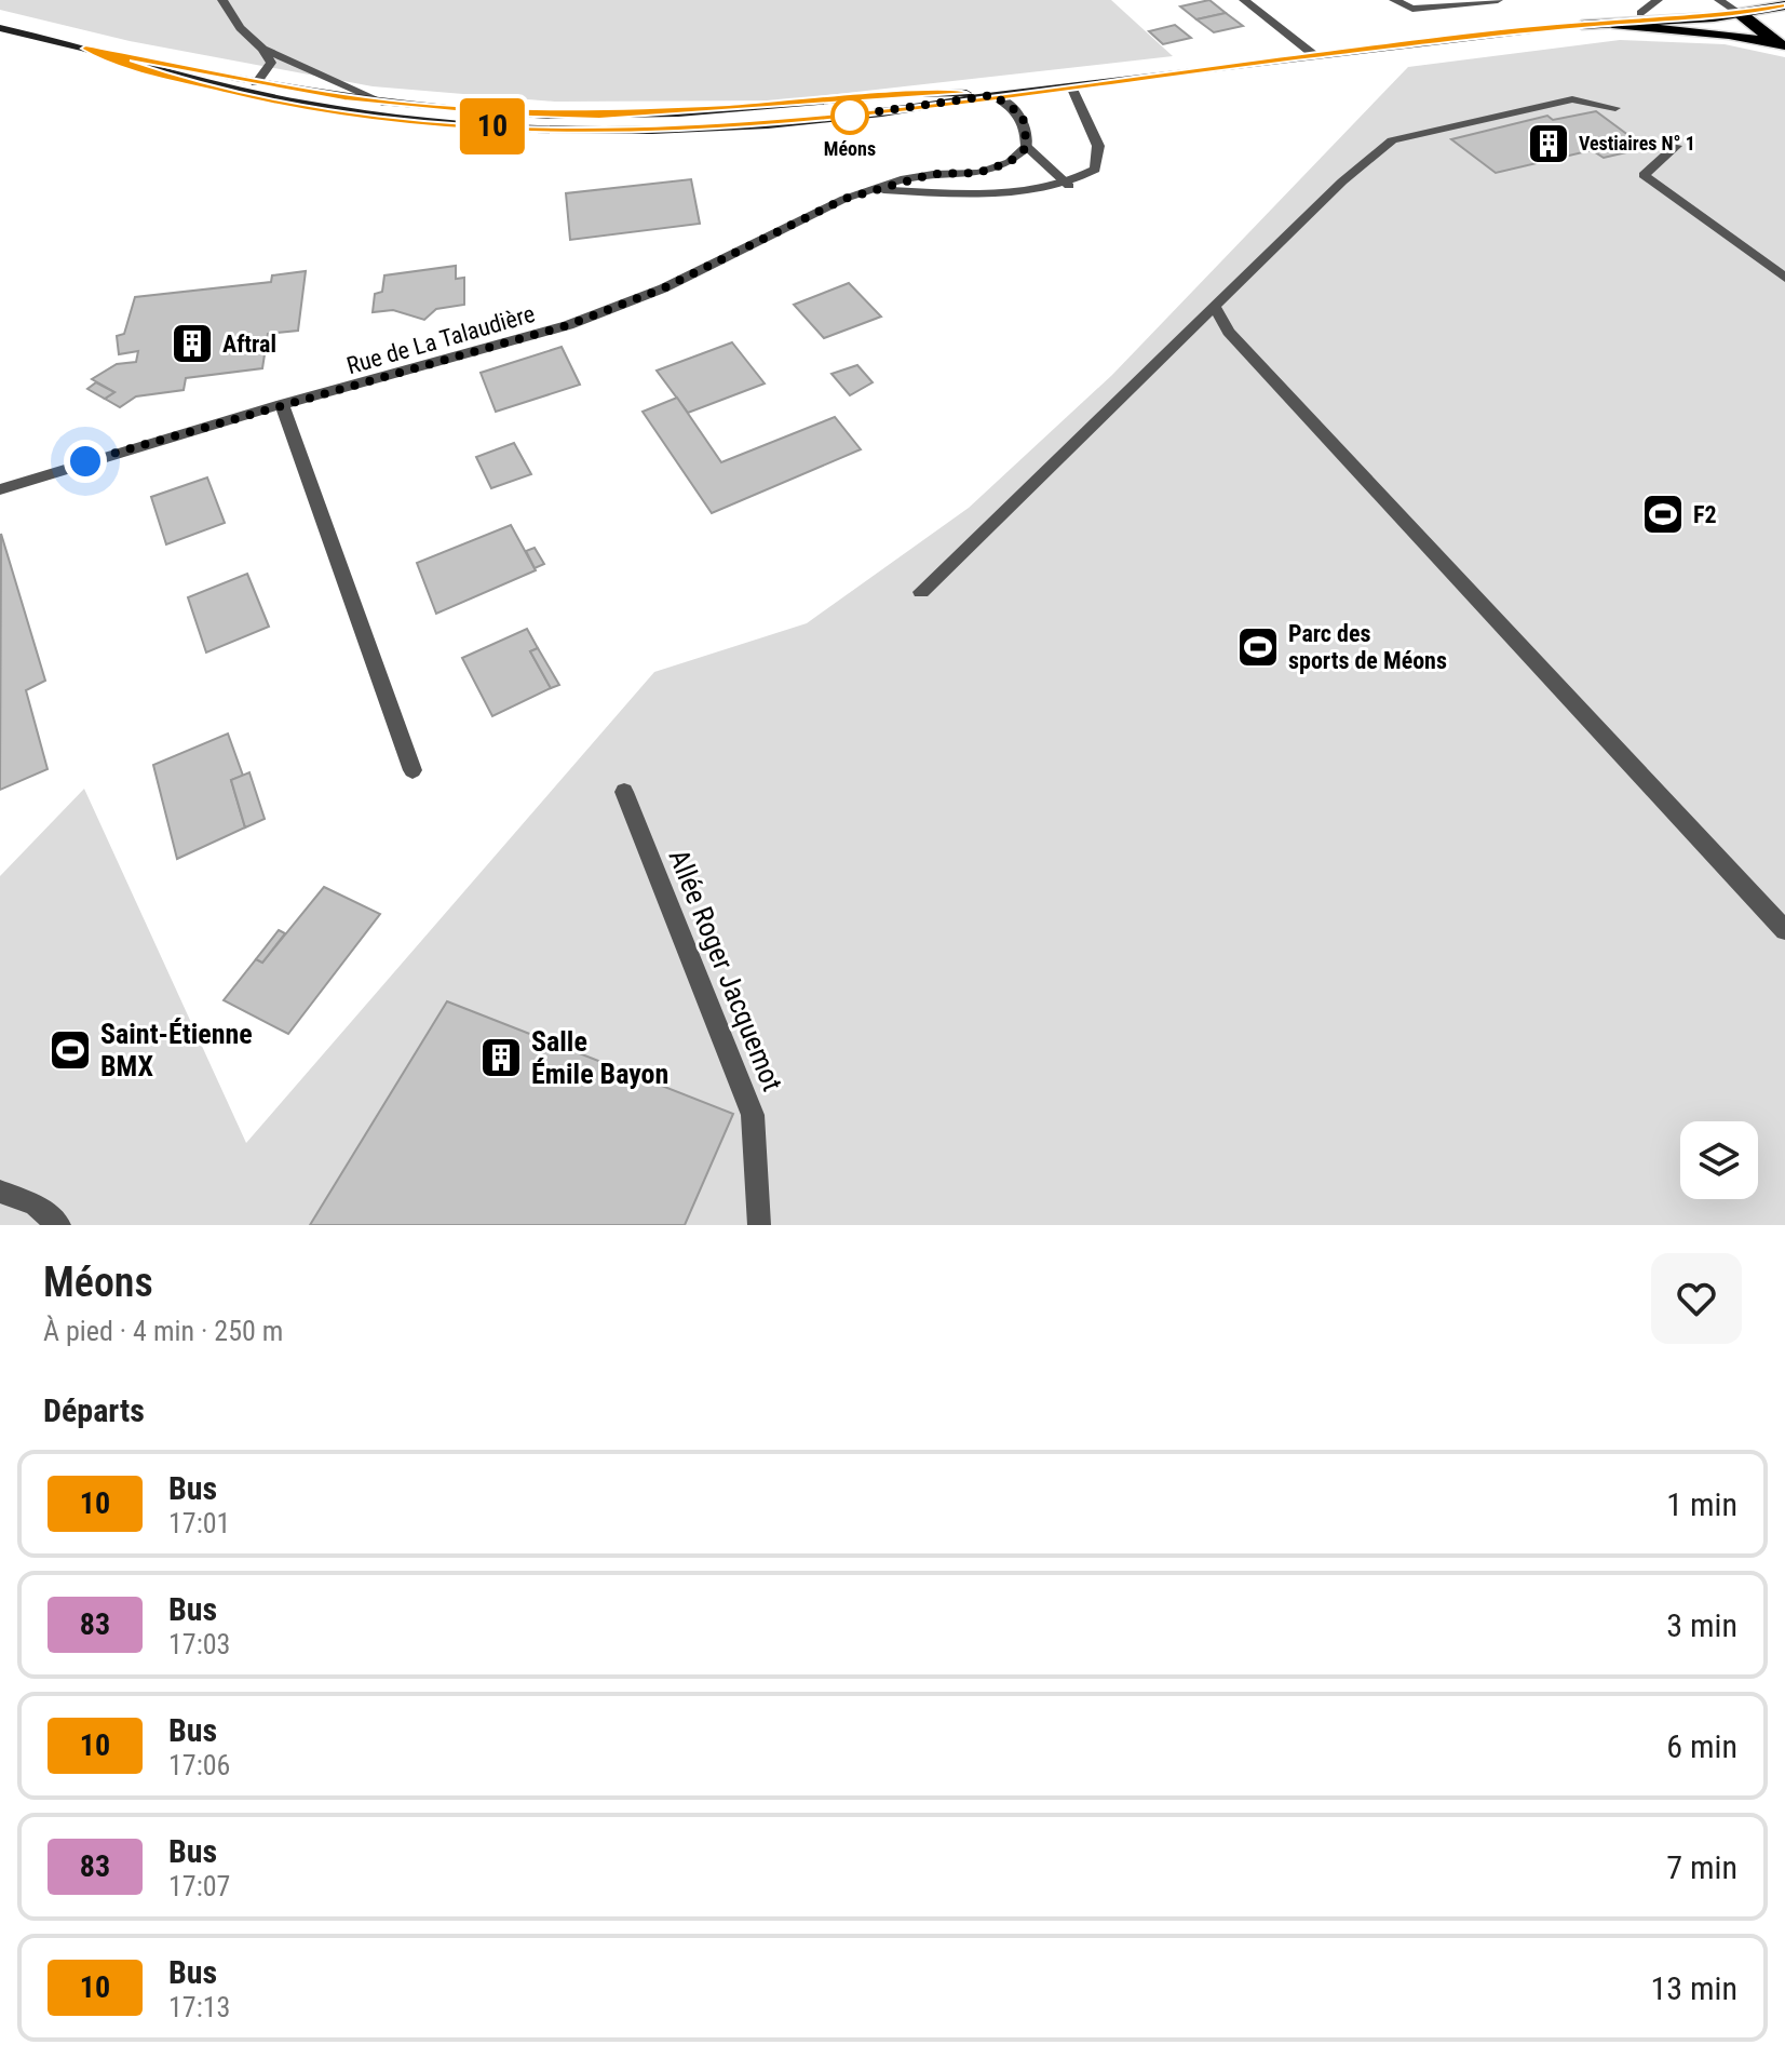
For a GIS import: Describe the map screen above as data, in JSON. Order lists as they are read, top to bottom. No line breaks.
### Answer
{"streets":{"street":["Rue de La Talaudière","Allée Roger Jacquemot"]},"places":{"other":["Méons"],"building":["Vestiaires N° 1","Aftral","Salle Émile Bayon"],"sports":["F2","Parc des sports de Méons","Saint-Étienne BMX"]},"lines":["bus line 10"],"page":{"on_map":"10","heading":[["Méons","À pied · 4 min · 250 m"],"Départs"],"list":[{"mark":"10","name":"Bus","note":"17:01","value":"1 min"},{"mark":"83","name":"Bus","note":"17:03","value":"3 min"},{"mark":"10","name":"Bus","note":"17:06","value":"6 min"},{"mark":"83","name":"Bus","note":"17:07","value":"7 min"},{"mark":"10","name":"Bus","note":"17:13","value":"13 min"}]}}
